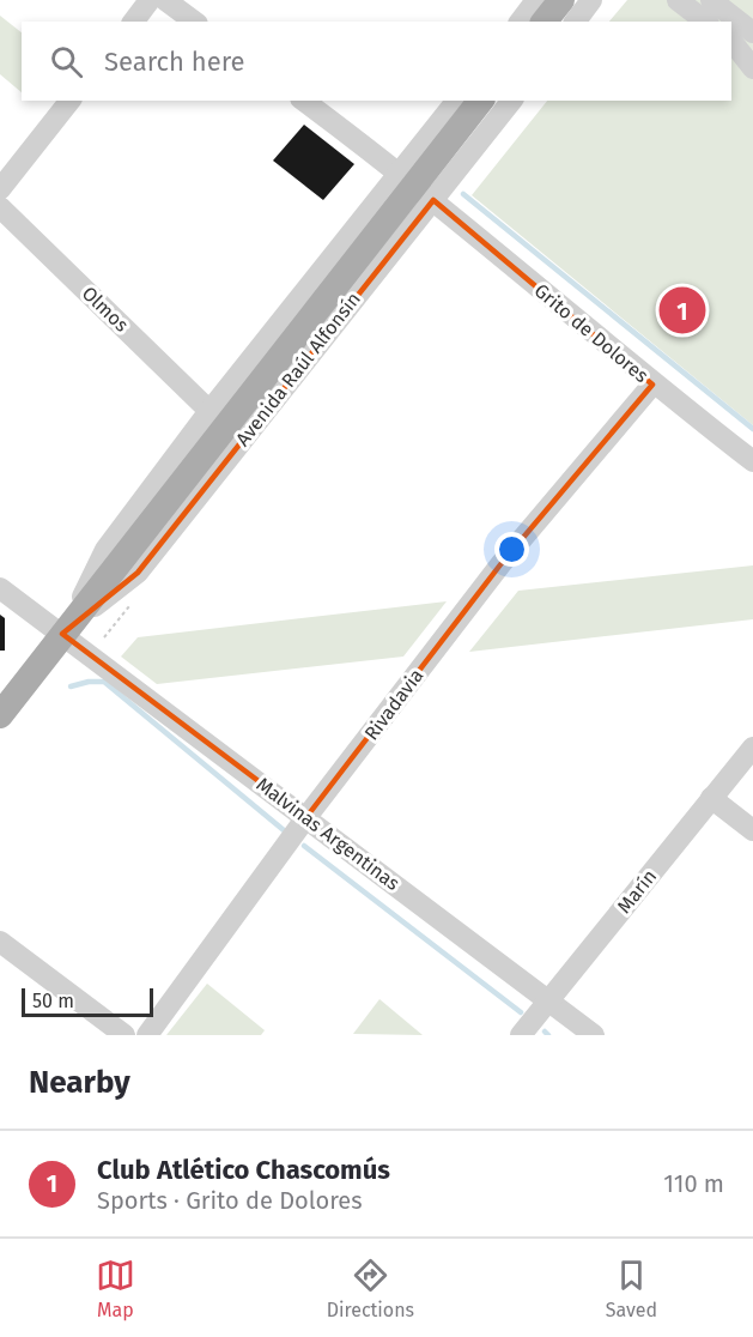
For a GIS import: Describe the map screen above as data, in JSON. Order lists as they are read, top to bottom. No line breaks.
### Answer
{"streets":{"main road":["Avenida Raúl Alfonsín"],"street":["Olmos","Grito de Dolores","Rivadavia","Malvinas Argentinas","Marín"]},"crossings":[["Olmos","Avenida Raúl Alfonsín"],["Grito de Dolores","Avenida Raúl Alfonsín"],["Grito de Dolores","Rivadavia"],["Avenida Raúl Alfonsín","Malvinas Argentinas"],["Rivadavia","Malvinas Argentinas"],["Malvinas Argentinas","Marín"]],"scale_bar":"50 m","page":{"search":"Search here","pins":"1","scale":"50 m","heading":"Nearby","list":[{"mark":"1","name":"Club Atlético Chascomús","note":"Sports · Grito de Dolores","value":"110 m"}],"nav":["Map","Directions","Saved"]}}
